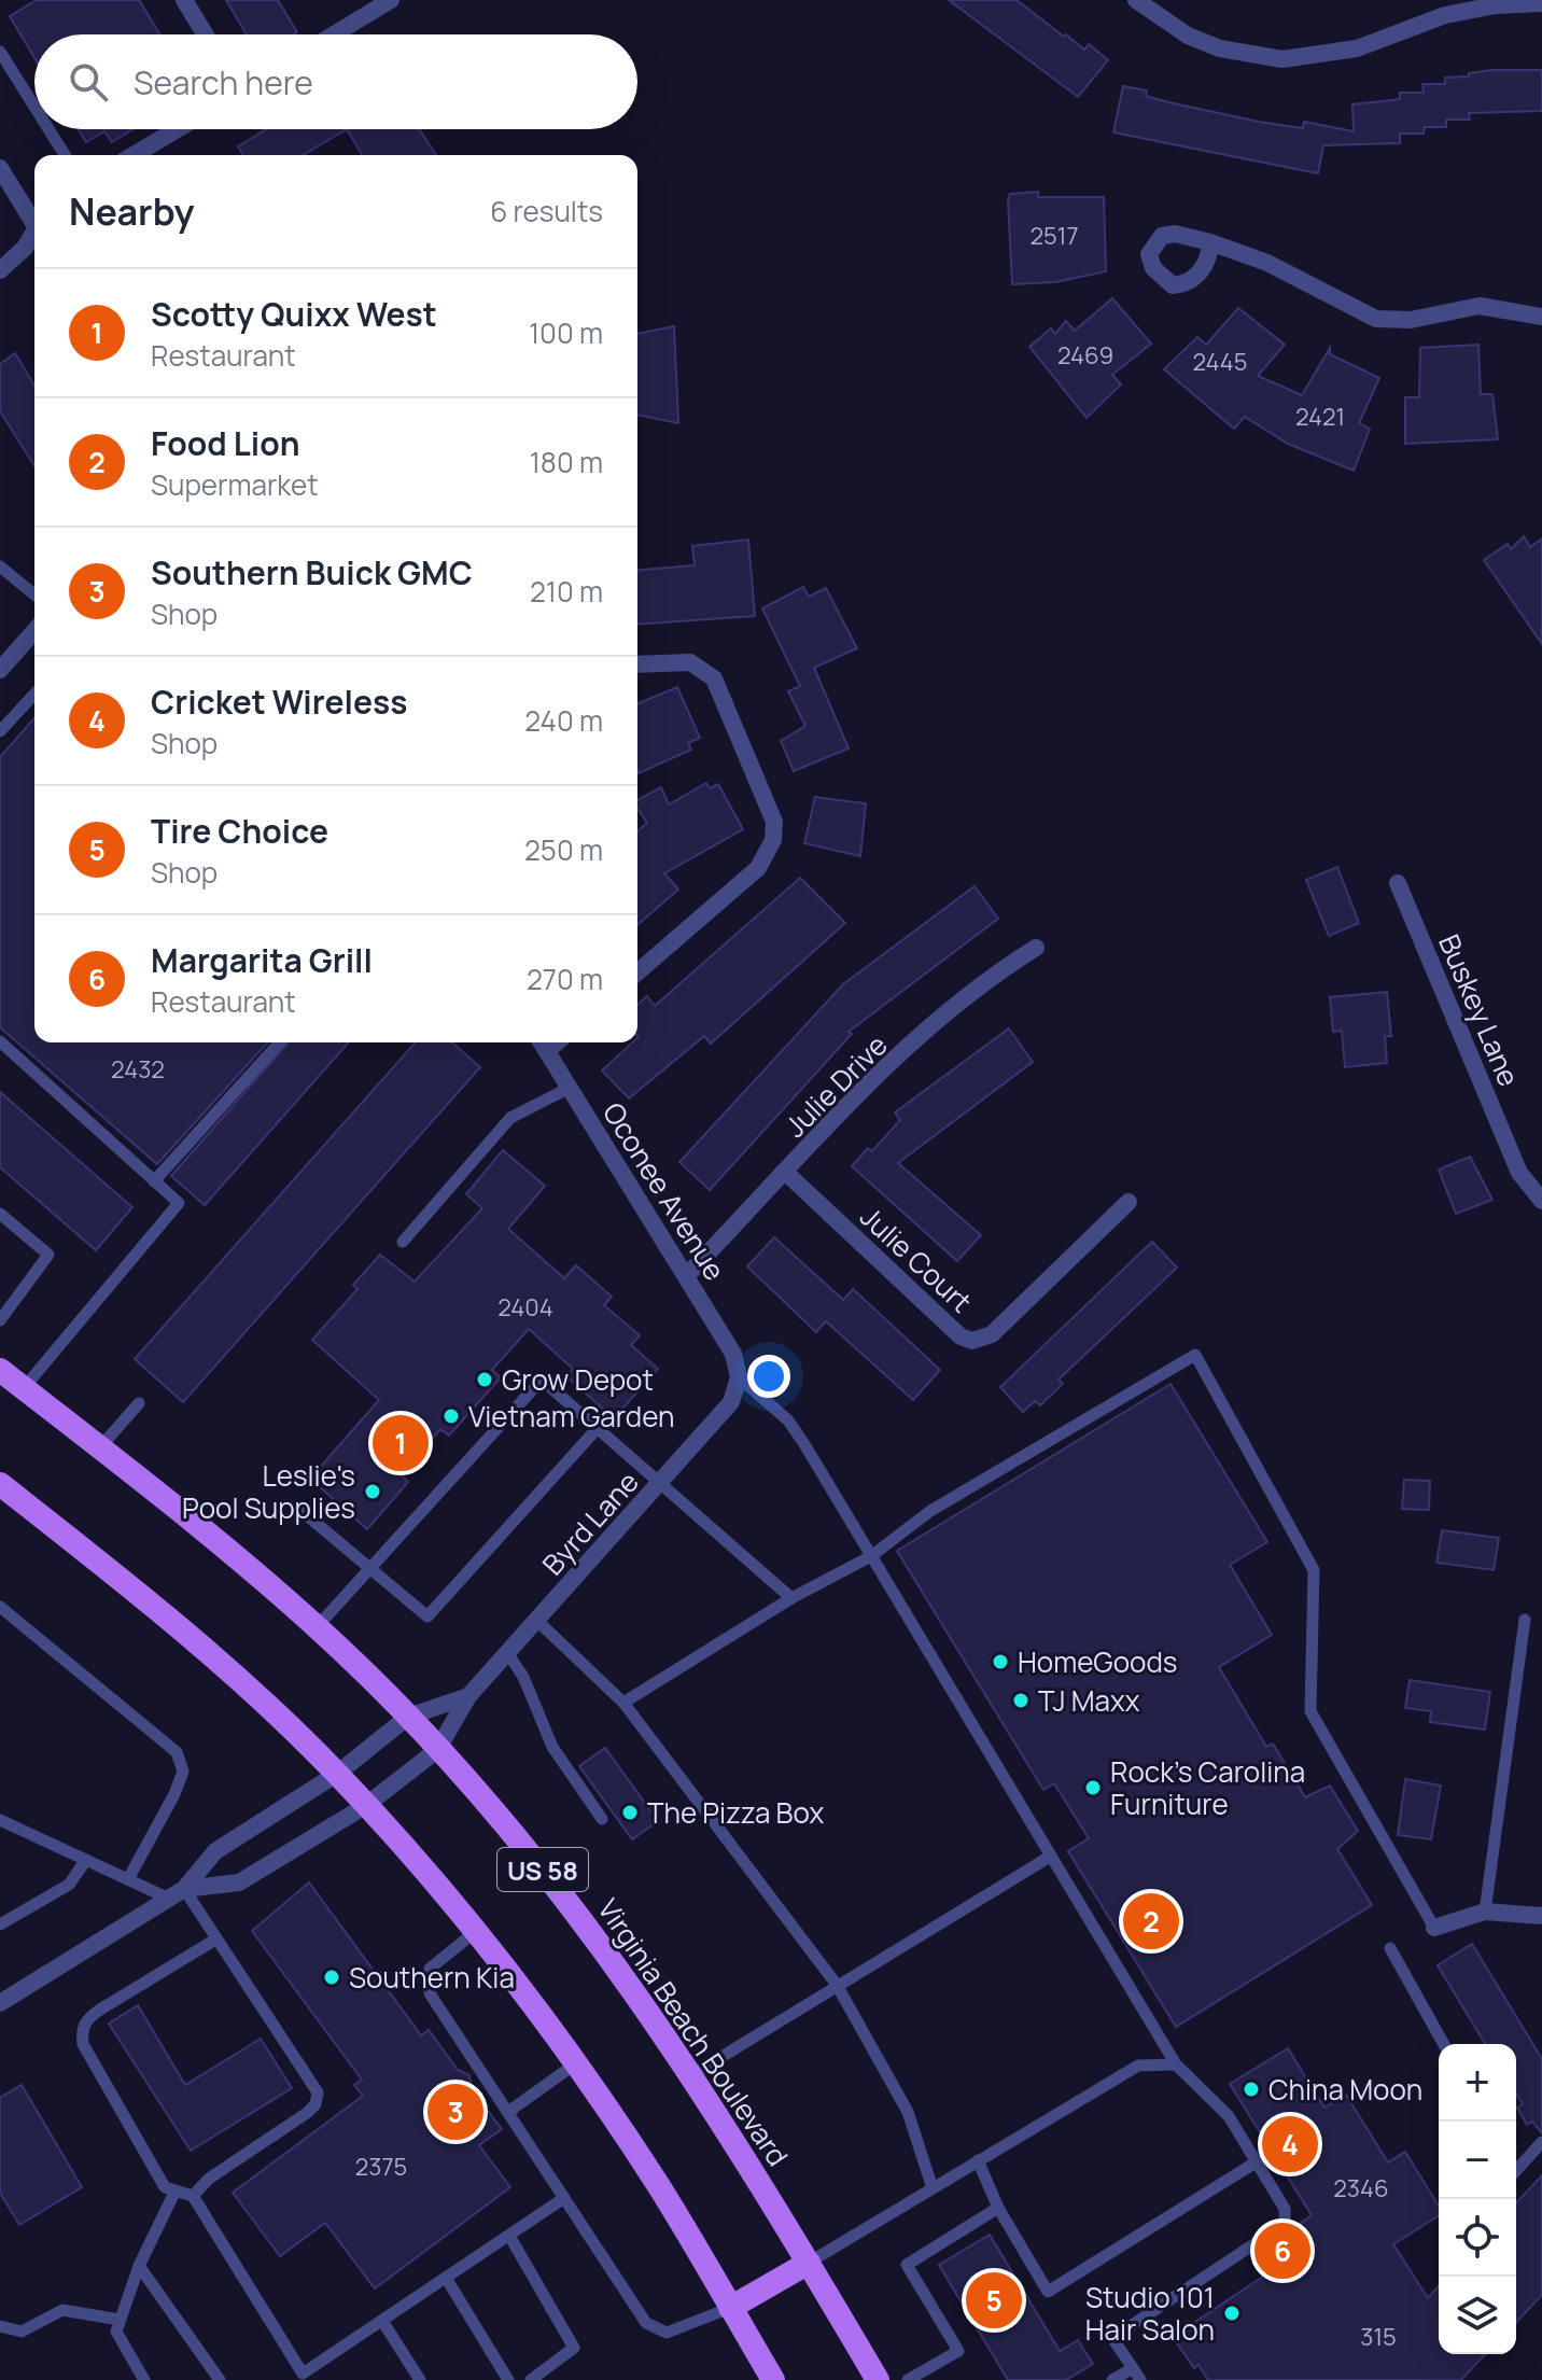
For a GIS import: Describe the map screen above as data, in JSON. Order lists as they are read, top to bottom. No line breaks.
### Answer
{"streets":{"main road":["US 58","Virginia Beach Boulevard"],"street":["Buskey Lane","Julie Drive","Oconee Avenue","Julie Court","Byrd Lane"]},"crossings":[["Julie Drive","Oconee Avenue"],["Julie Drive","Julie Court"],["Oconee Avenue","Byrd Lane"],["Byrd Lane","Virginia Beach Boulevard"]],"places":["Grow Depot","Vietnam Garden","Leslie's Pool Supplies","HomeGoods","TJ Maxx","Rock's Carolina Furniture","The Pizza Box","Southern Kia","China Moon","Studio 101 Hair Salon"],"house_numbers":["2517","2469","2445","2421","2432","2404","2375","2346","315"],"page":{"search":"Search here","heading":["Nearby","6 results"],"list":[{"mark":"1","name":"Scotty Quixx West","note":"Restaurant","value":"100 m"},{"mark":"2","name":"Food Lion","note":"Supermarket","value":"180 m"},{"mark":"3","name":"Southern Buick GMC","note":"Shop","value":"210 m"},{"mark":"4","name":"Cricket Wireless","note":"Shop","value":"240 m"},{"mark":"5","name":"Tire Choice","note":"Shop","value":"250 m"},{"mark":"6","name":"Margarita Grill","note":"Restaurant","value":"270 m"}],"pins":["1","2","3","4","6","5"],"map_buttons":["+","−"]}}
